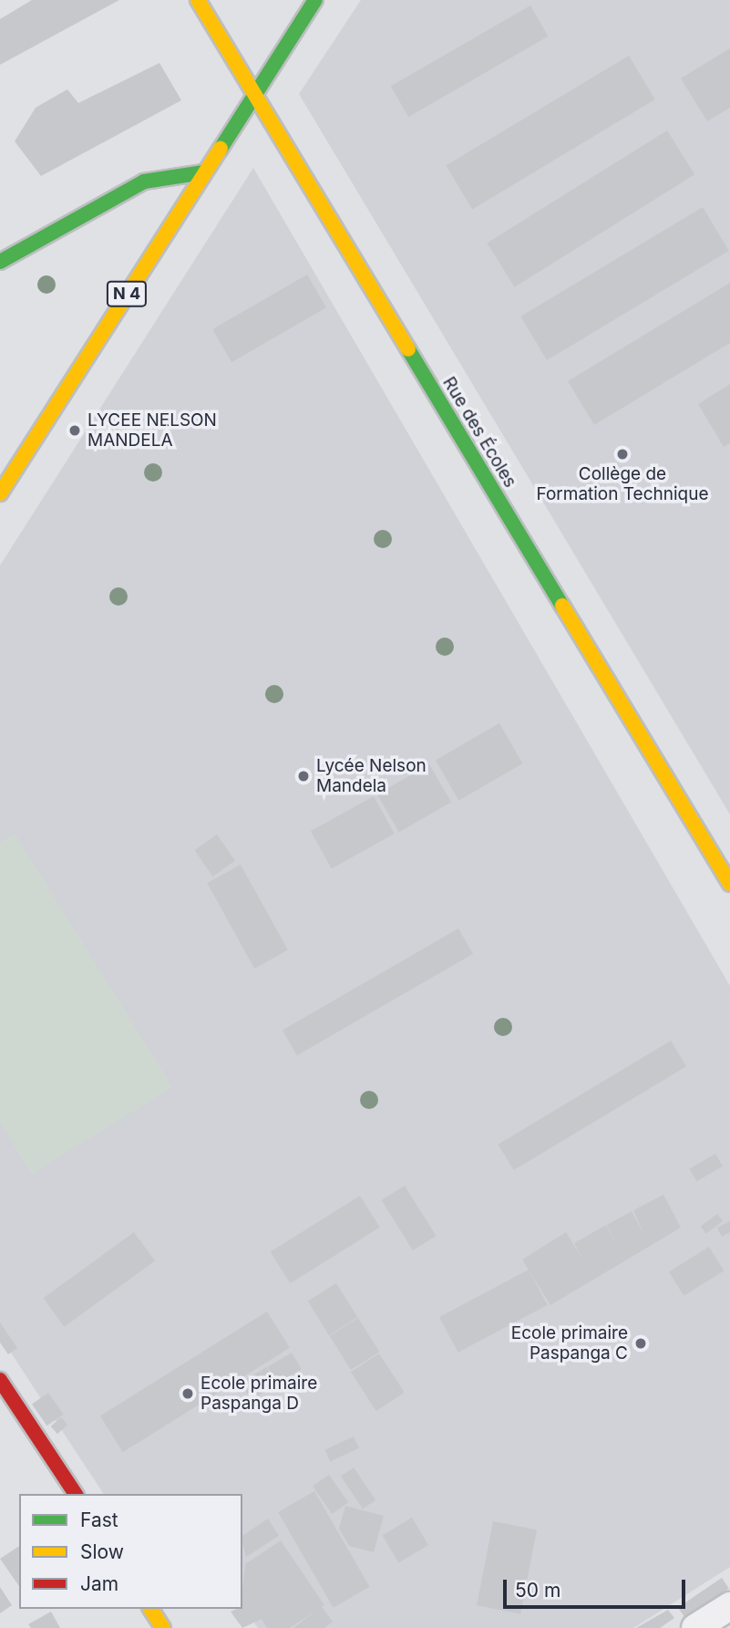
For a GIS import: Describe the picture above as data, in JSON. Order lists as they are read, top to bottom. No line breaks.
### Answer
{"streets":{"main road":["N 4","Rue des Écoles"]},"crossings":[["N 4","Rue des Écoles"]],"places":["LYCEE NELSON MANDELA","Collège de Formation Technique","Lycée Nelson Mandela","Ecole primaire Paspanga C","Ecole primaire Paspanga D"],"legend":["Fast","Slow","Jam"],"scale_bar":"50 m"}
